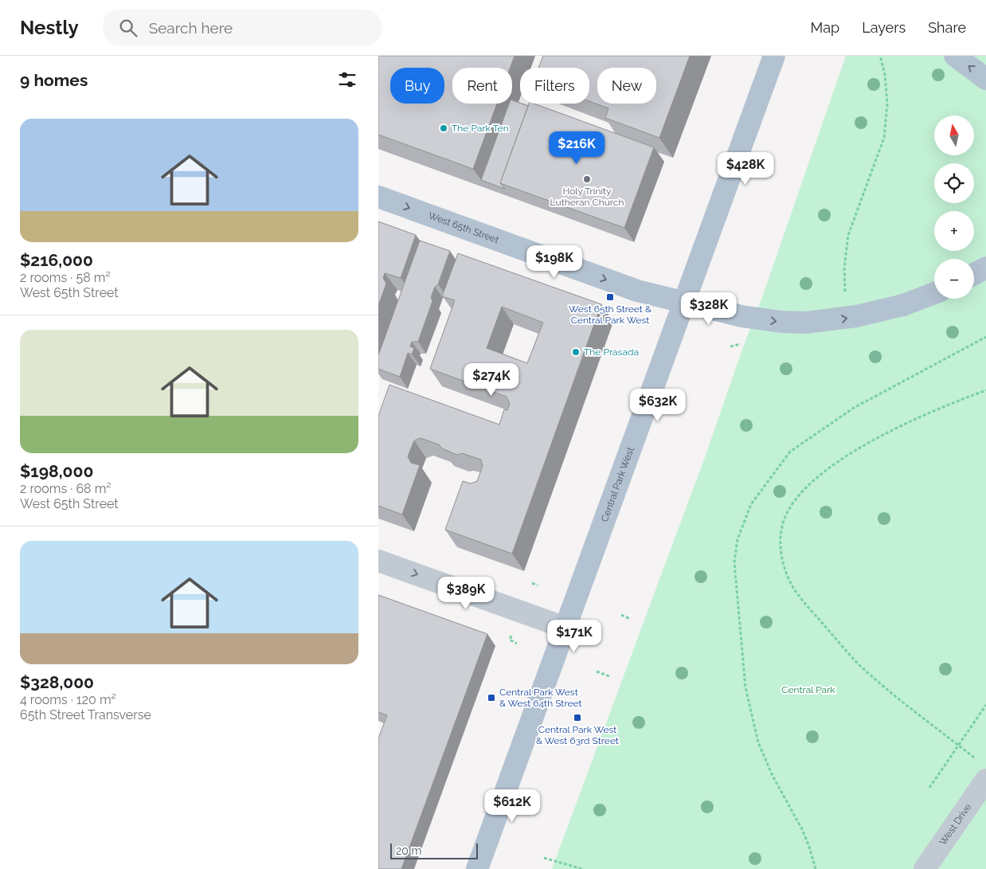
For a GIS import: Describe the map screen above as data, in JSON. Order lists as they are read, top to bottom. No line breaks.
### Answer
{"streets":{"main road":["West 65th Street","Central Park West"],"street":["West Drive"]},"crossings":[["West 65th Street","Central Park West"]],"one_way":["West 65th Street"],"parks":["Central Park"],"places":{"other":["The Park Ten","Holy Trinity Lutheran Church","The Prasada"],"transit":["West 65th Street & Central Park West","Central Park West & West 64th Street","Central Park West & West 63rd Street"]},"scale_bar":"20 m","north":"top","page":{"header":"Nestly","search":"Search here","nav":["Map","Layers","Share"],"heading":"9 homes","chip":["Buy","Rent","Filters","New"],"list":[{"name":"$216,000","note":"2 rooms · 58 m² · West 65th Street"},{"name":"$198,000","note":"2 rooms · 68 m² · West 65th Street"},{"name":"$328,000","note":"4 rooms · 120 m² · 65th Street Transverse"}],"map_buttons":["+","−"],"price":["$216K","$428K","$198K","$328K","$274K","$632K","$389K","$171K","$612K"],"scale":"20 m"}}
